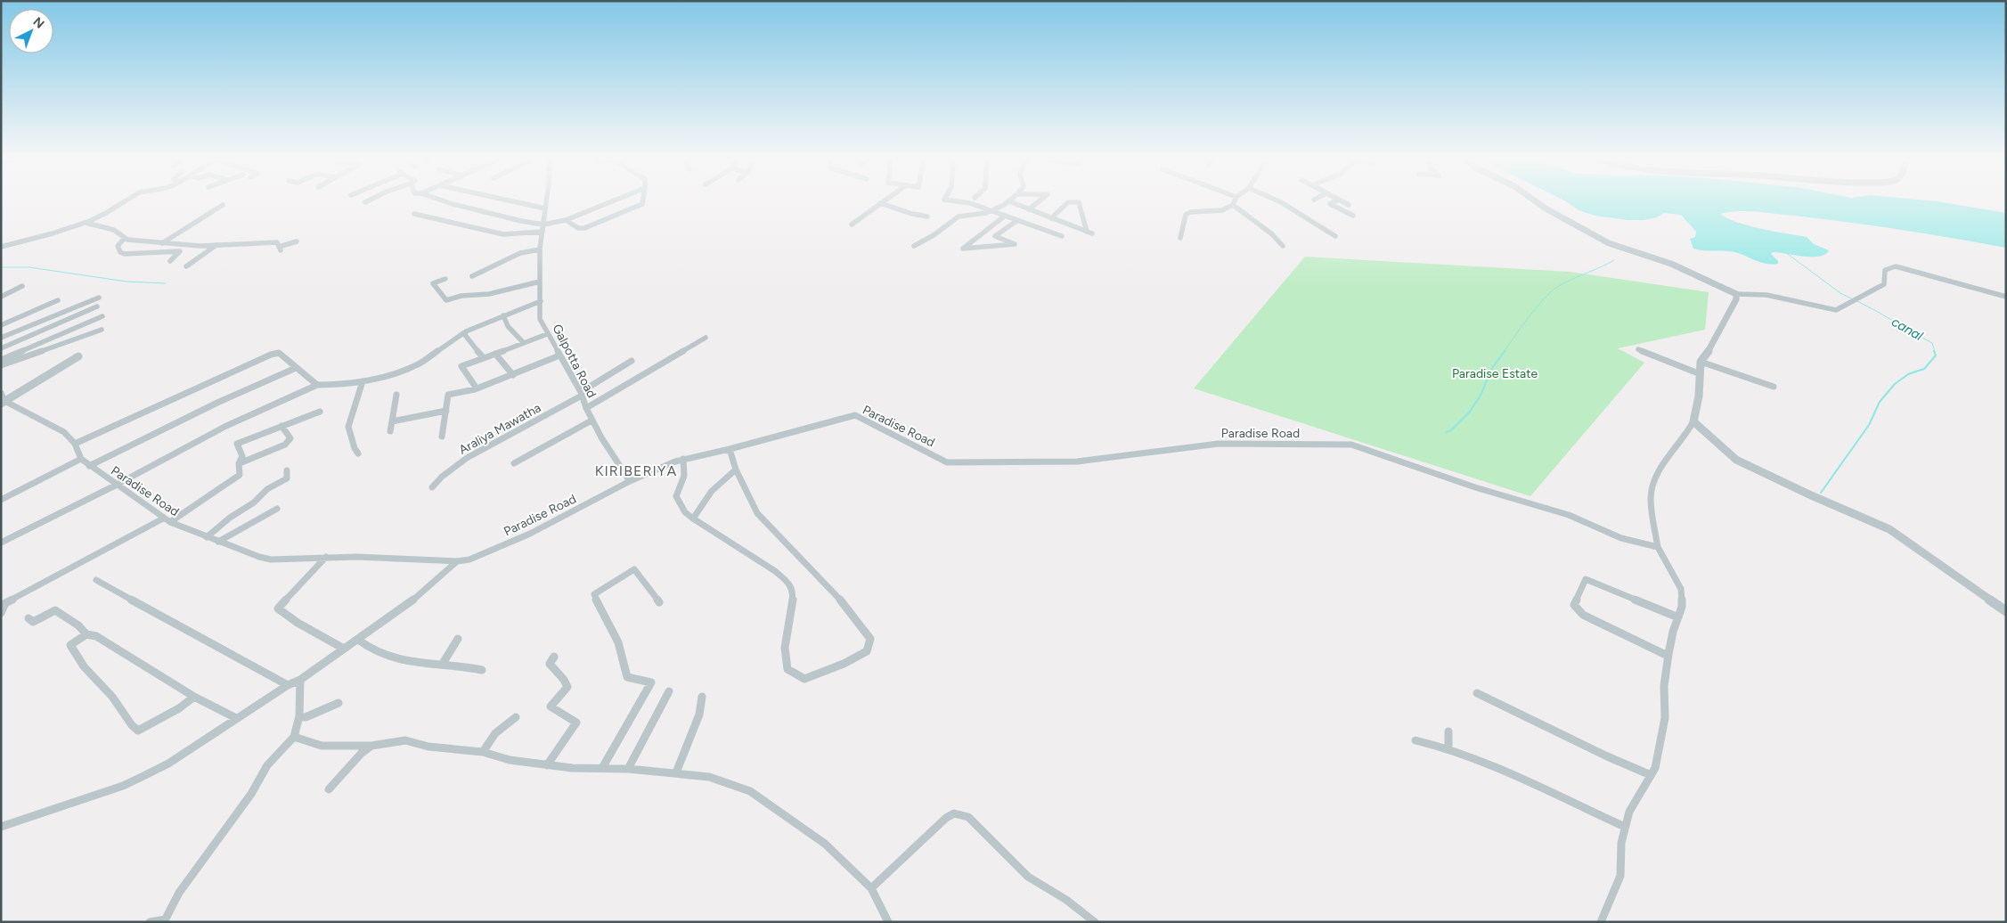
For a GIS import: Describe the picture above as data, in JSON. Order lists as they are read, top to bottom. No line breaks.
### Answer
{"streets":{"street":["Galpotta Road","Paradise Road","Araliya Mawatha"]},"crossings":[["Galpotta Road","Paradise Road"],["Galpotta Road","Araliya Mawatha"]],"districts":["KIRIBERIYA"],"water":["canal"],"parks":["Paradise Estate"],"north":"top right"}
